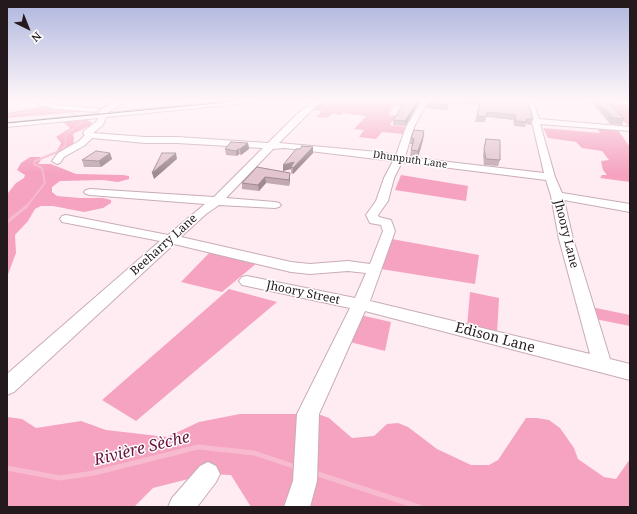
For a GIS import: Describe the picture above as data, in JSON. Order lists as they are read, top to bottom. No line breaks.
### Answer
{"streets":{"street":["Dhunputh Lane","Jhoory Lane","Beeharry Lane","Jhoory Street","Edison Lane"]},"crossings":[["Dhunputh Lane","Jhoory Lane"],["Dhunputh Lane","Beeharry Lane"],["Jhoory Lane","Edison Lane"],["Jhoory Street","Edison Lane"]],"water":["Rivière Sèche"],"north":"bottom right"}
